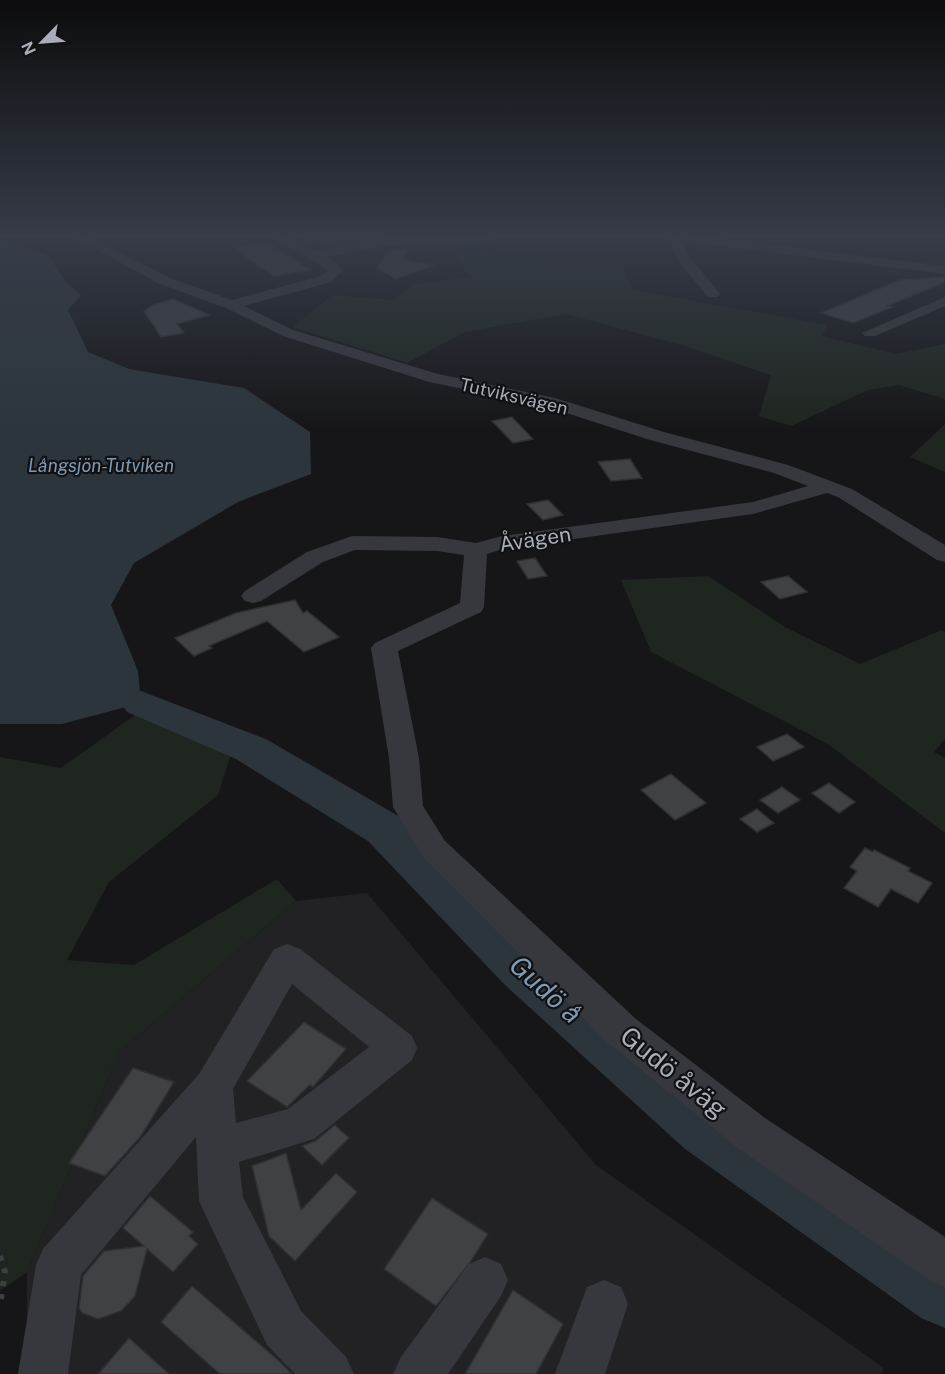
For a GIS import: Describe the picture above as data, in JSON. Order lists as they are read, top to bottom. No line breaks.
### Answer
{"streets":{"street":["Tutviksvägen","Åvägen","Gudö åväg"]},"crossings":[["Tutviksvägen","Åvägen"],["Åvägen","Gudö åväg"]],"water":["Långsjön-Tutviken","Gudö å"],"north":"bottom left"}
